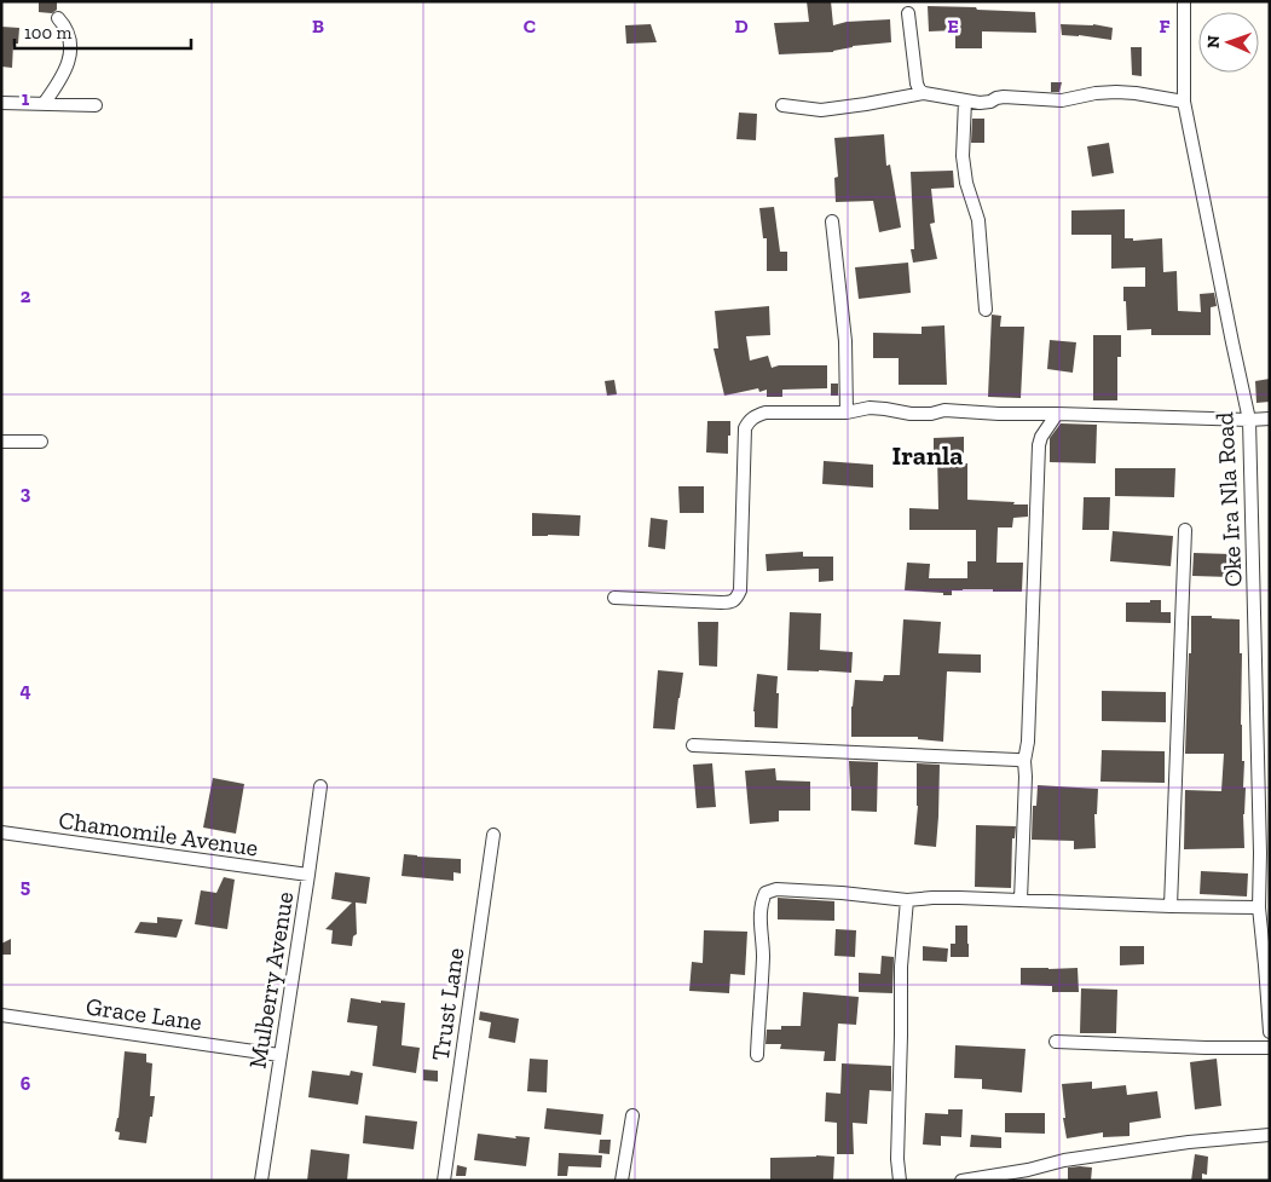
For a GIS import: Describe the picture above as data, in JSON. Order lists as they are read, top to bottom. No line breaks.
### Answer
{"streets":{"street":["Oke Ira Nla Road","Chamomile Avenue","Mulberry Avenue","Trust Lane","Grace Lane"]},"crossings":[["Chamomile Avenue","Mulberry Avenue"],["Mulberry Avenue","Grace Lane"]],"districts":["Iranla"],"scale_bar":"100 m","north":"left","grid":{"columns":["B","C","D","E","F"],"rows":["1","2","3","4","5","6"]}}
